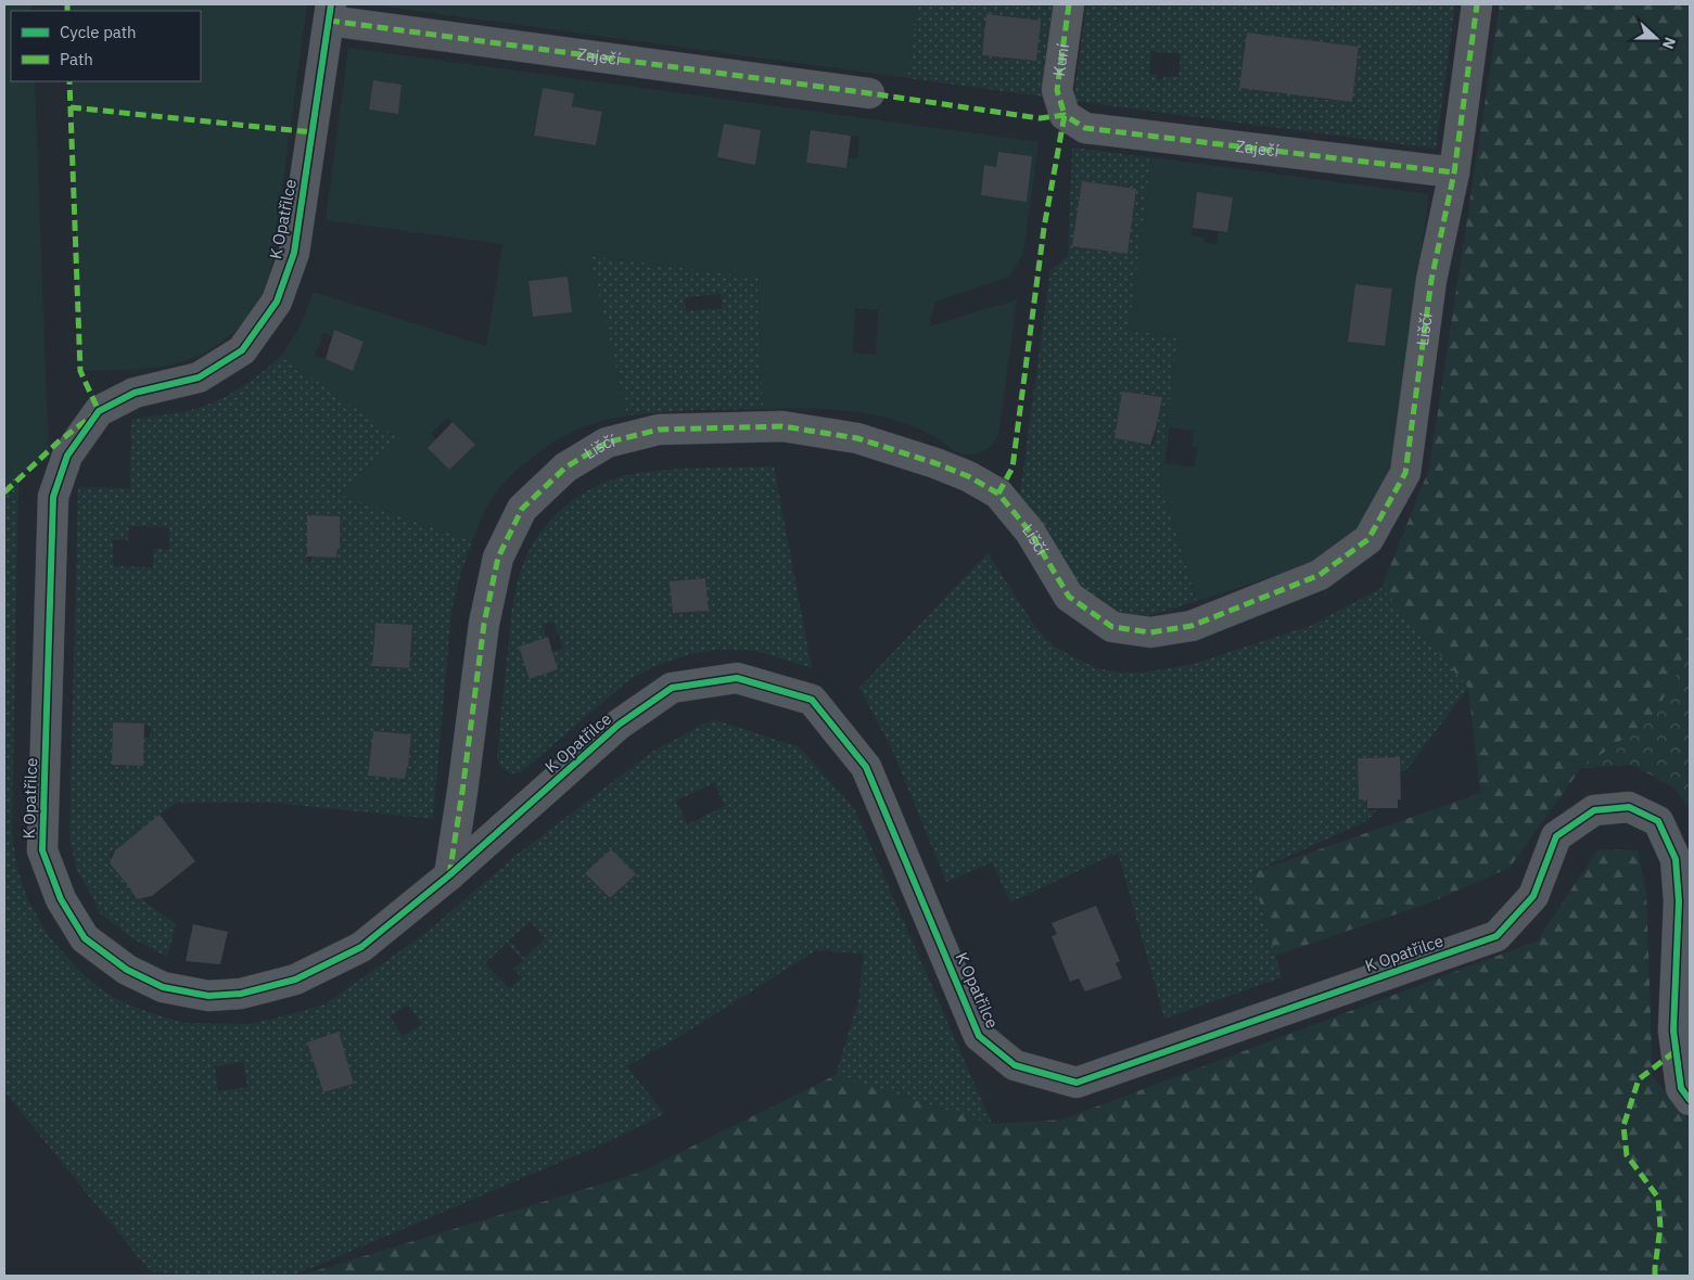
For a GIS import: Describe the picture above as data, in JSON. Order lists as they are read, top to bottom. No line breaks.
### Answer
{"streets":{"street":["Zaječí","Kuní","K Opatřilce","Liščí"]},"crossings":[["Zaječí","Kuní"],["Zaječí","K Opatřilce"],["Zaječí","Liščí"],["K Opatřilce","Liščí"]],"legend":["Cycle path","Path"],"north":"right"}
